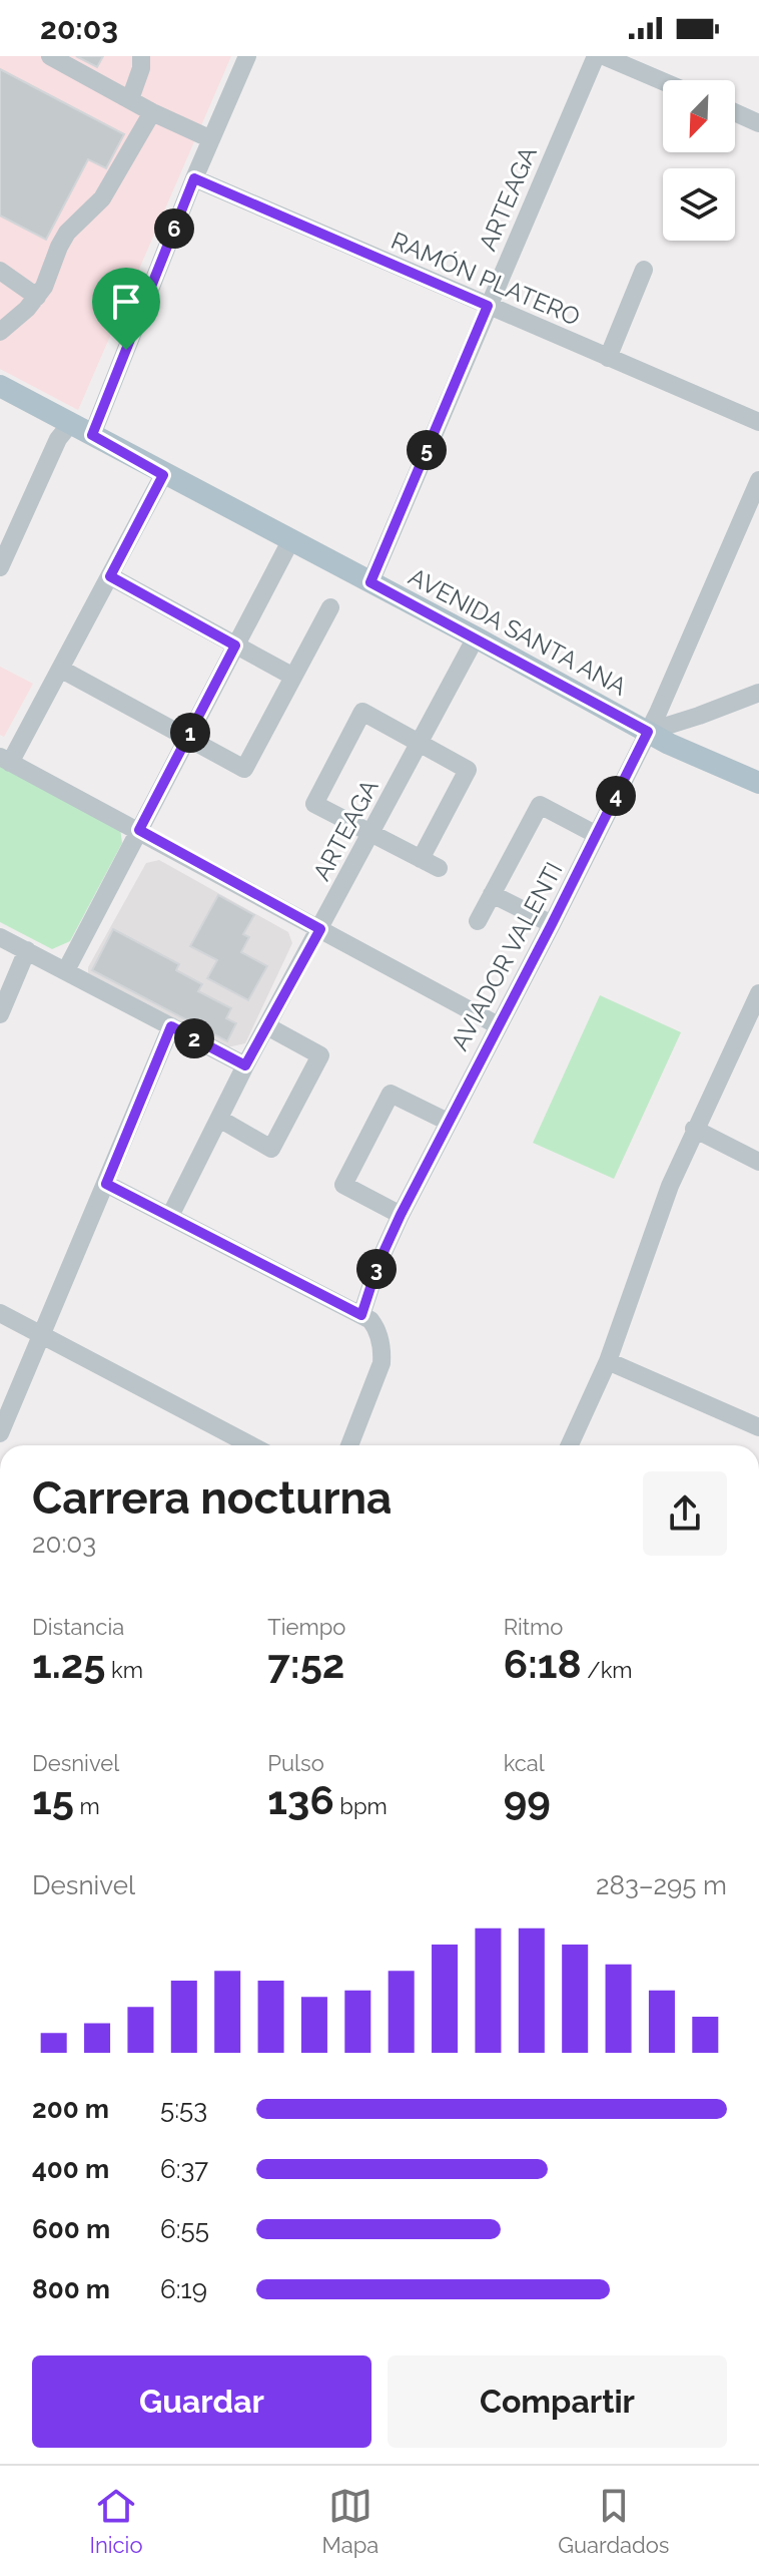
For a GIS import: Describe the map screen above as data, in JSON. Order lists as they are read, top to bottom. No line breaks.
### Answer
{"streets":{"main road":["AVENIDA SANTA ANA"],"street":["ARTEAGA","RAMÓN PLATERO","AVIADOR VALENTI"]},"crossings":[["ARTEAGA","RAMÓN PLATERO"],["ARTEAGA","AVENIDA SANTA ANA"],["AVENIDA SANTA ANA","AVIADOR VALENTI"]],"north":"bottom left","page":{"status":"20:03","pins":["6","5","1","4","2","3"],"heading":["Carrera nocturna","20:03"],"stats":[["Distancia","1.25 km"],["Tiempo","7:52"],["Ritmo","6:18 /km"],["Desnivel","15 m"],["Pulso","136 bpm"],["kcal","99"]],"chart":["Desnivel","283–295 m"],"list":[{"name":"200 m","note":"5:53"},{"name":"400 m","note":"6:37"},{"name":"600 m","note":"6:55"},{"name":"800 m","note":"6:19"}],"buttons":["Guardar","Compartir"],"tabs":["Inicio","Mapa","Guardados"]}}
